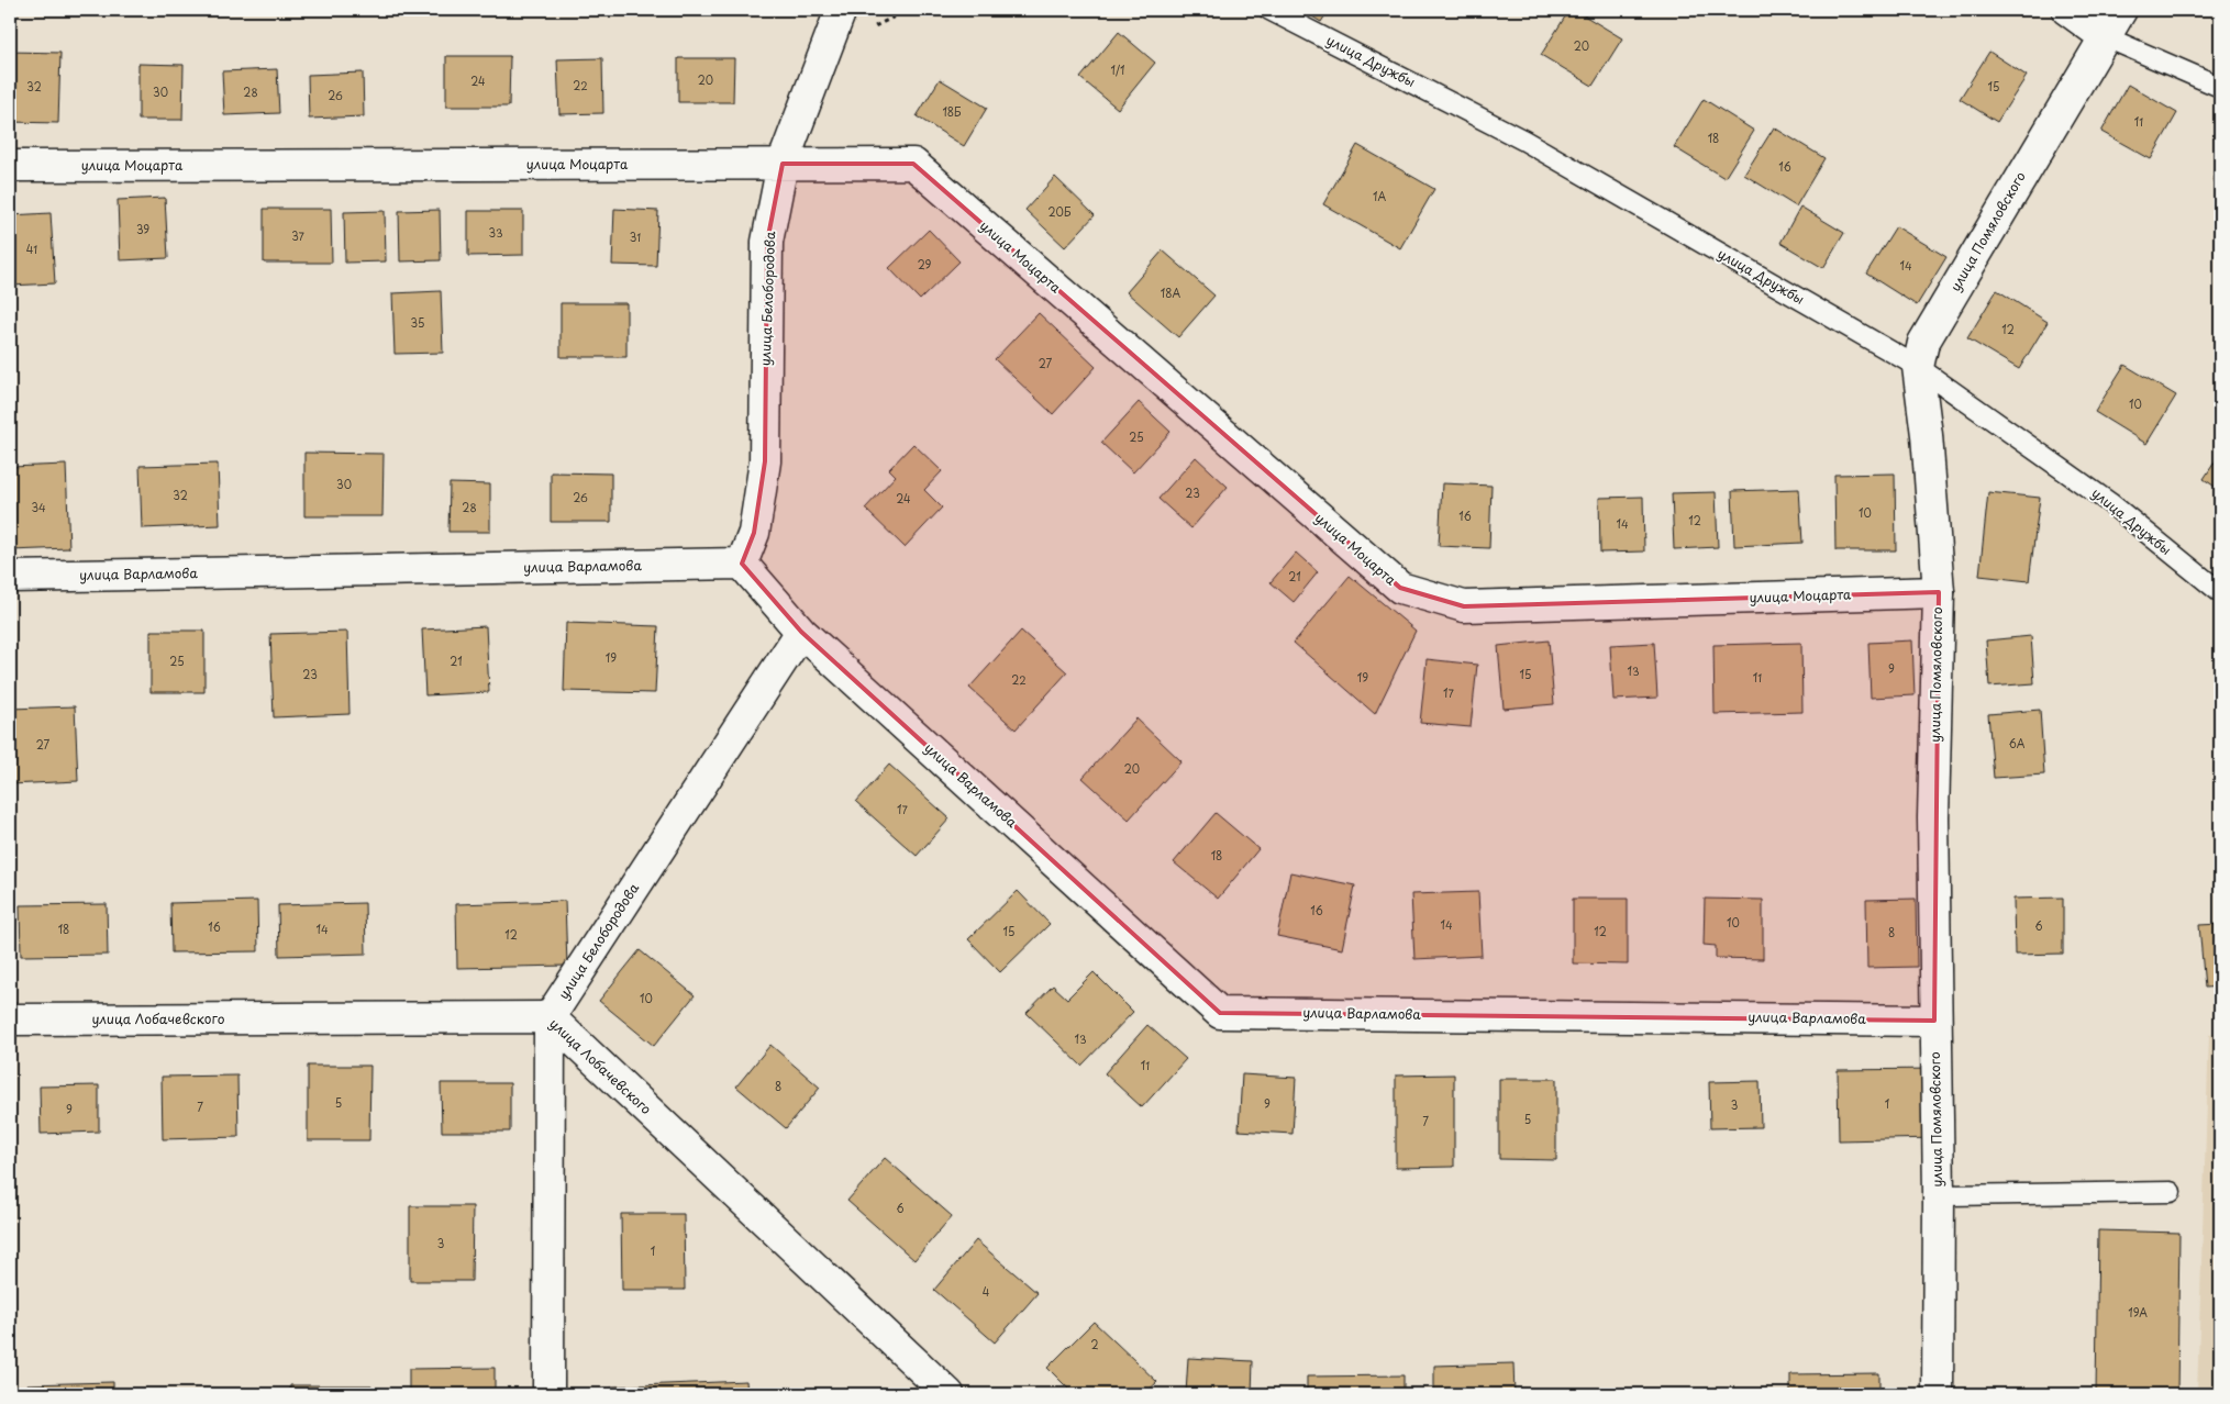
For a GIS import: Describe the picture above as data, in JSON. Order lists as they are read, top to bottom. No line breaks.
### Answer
{"streets":{"street":["улица Моцарта","улица Помяловского","улица Белобородова","улица Варламова","улица Лобачевского"],"lane":["улица Дружбы"]},"crossings":[["улица Дружбы","улица Помяловского"],["улица Моцарта","улица Помяловского"],["улица Моцарта","улица Белобородова"],["улица Помяловского","улица Варламова"],["улица Белобородова","улица Варламова"],["улица Белобородова","улица Лобачевского"]],"house_numbers":["20","1/1","20","24","22","32","15","30","28","26","18Б","11","18","16","1А","20Б","39","33","37","31","41","29","14","18А","35","12","27","10","25","30","23","32","26","24","34","28","10","16","12","14","21","19","25","21","9","13","23","15","19","11","22","17","6А","27","20","17","18","16","10","14","6","16","18","14","15","12","8","12","10","13","11","8","5","9","1","3","7","9","5","7","6","3","1","4","19А","2"]}
